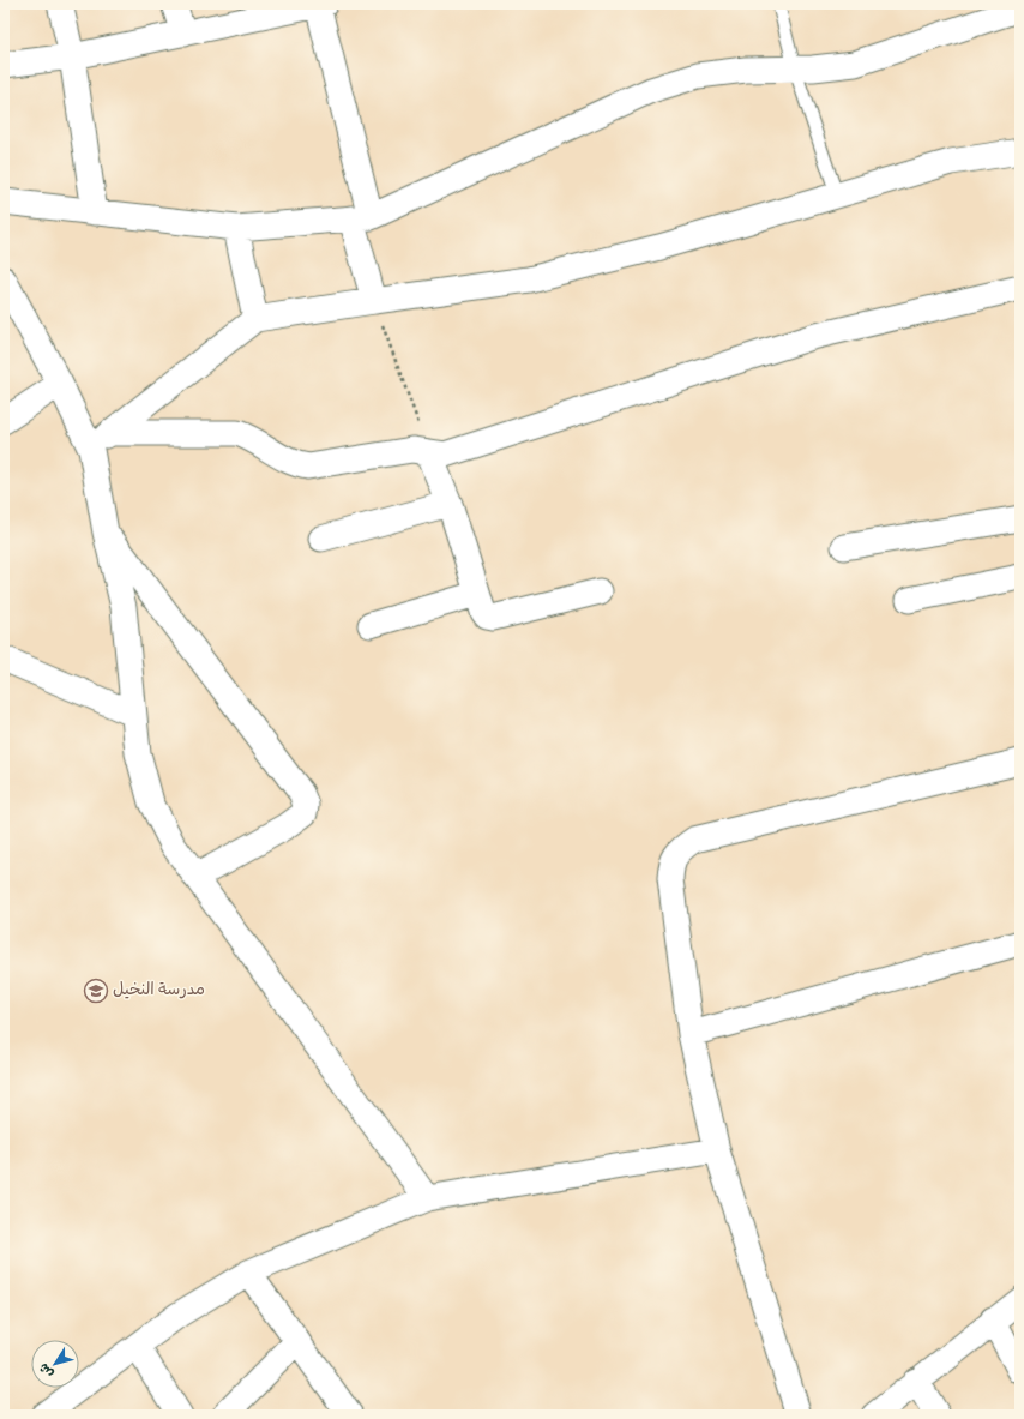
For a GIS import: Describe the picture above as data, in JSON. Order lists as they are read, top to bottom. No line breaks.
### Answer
{"places":{"school or university":["مدرسة النخيل"]},"north":"bottom left"}
